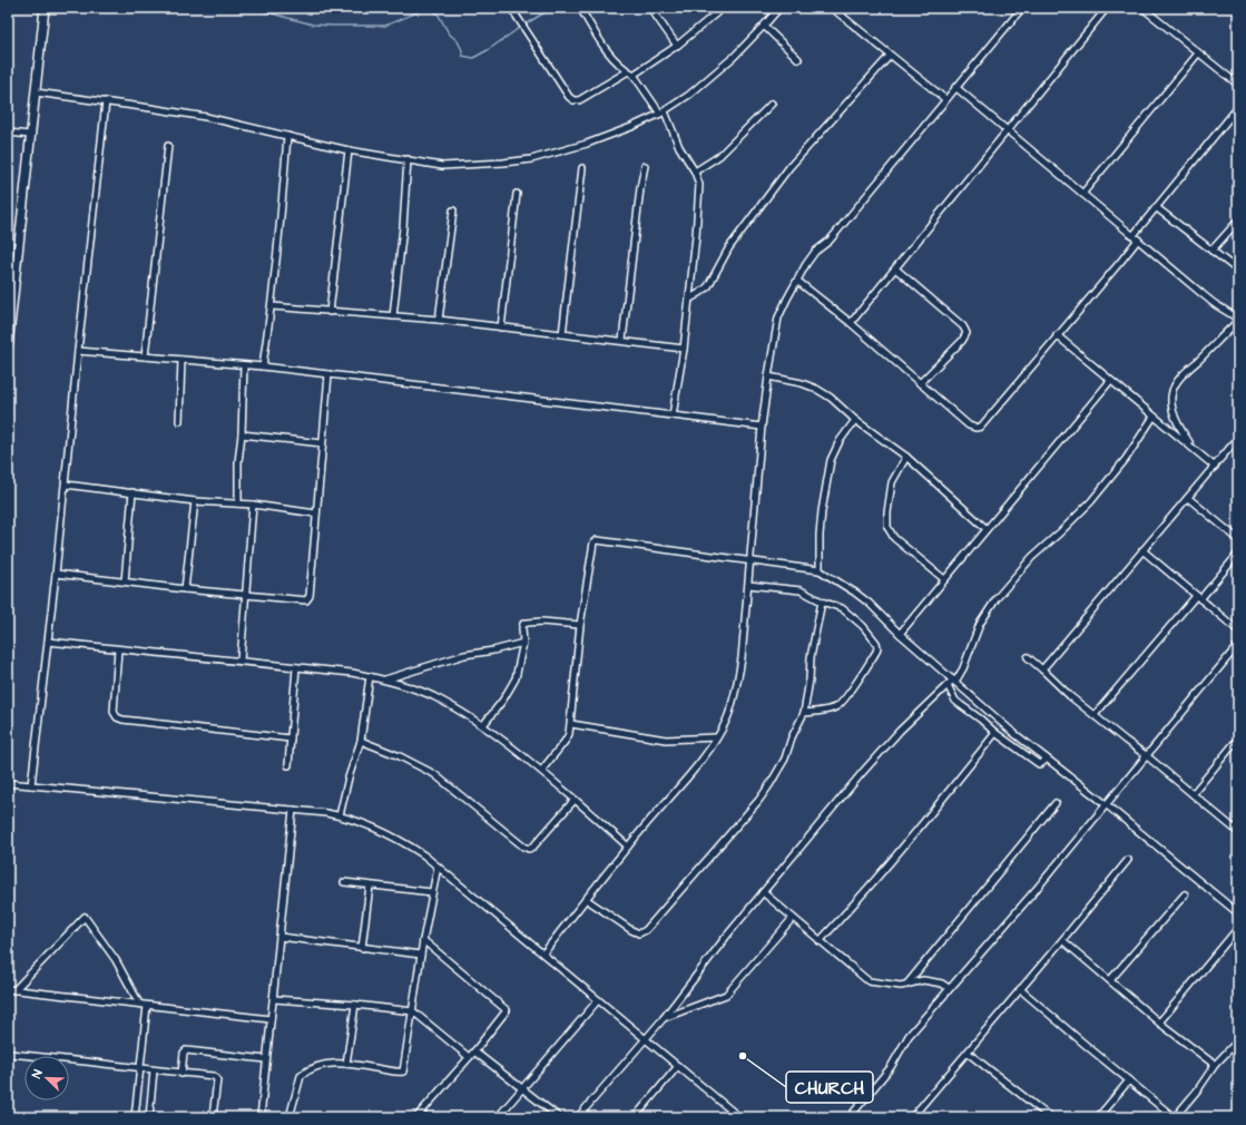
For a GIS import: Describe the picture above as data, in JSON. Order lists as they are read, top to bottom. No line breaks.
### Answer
{"places":["CHURCH"],"north":"top left"}
